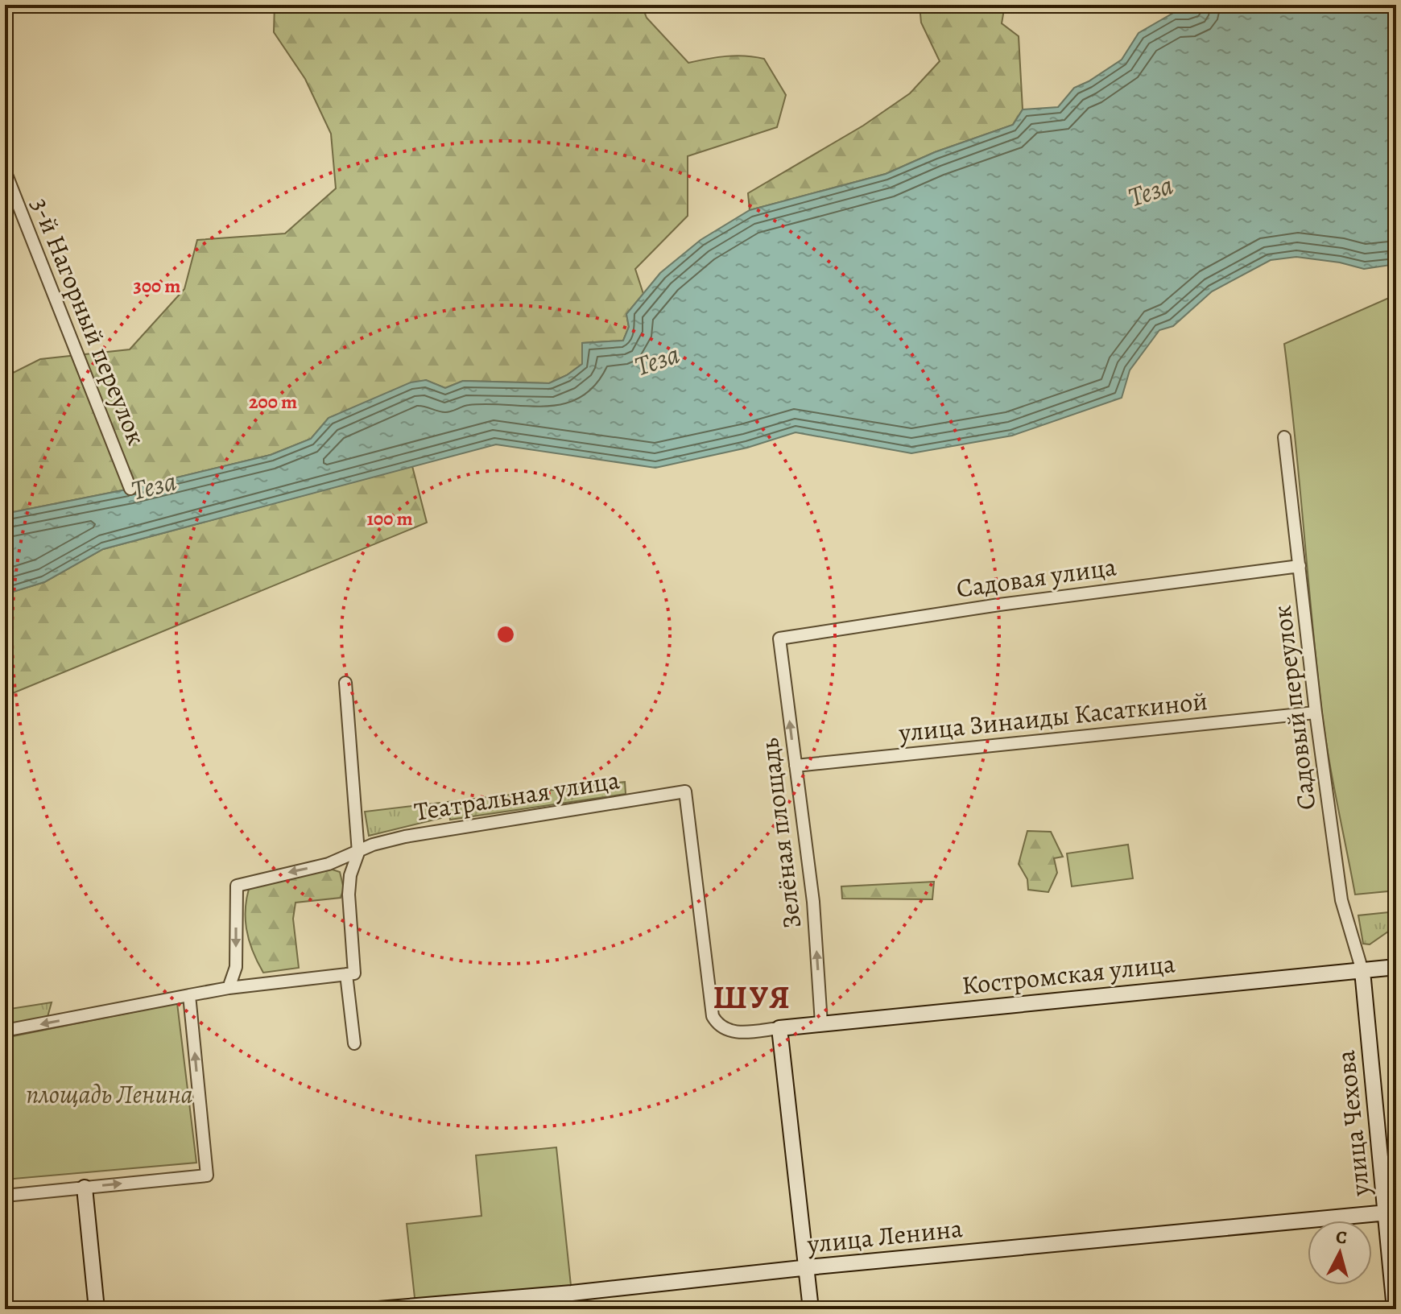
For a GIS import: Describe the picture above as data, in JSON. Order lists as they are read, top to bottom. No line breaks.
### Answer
{"streets":{"main road":["Костромская улица","улица Чехова","улица Ленина"],"street":["3-й Нагорный переулок","Садовая улица","Садовый переулок","улица Зинаиды Касаткиной","Театральная улица","Зелёная площадь"]},"crossings":[["Садовая улица","Садовый переулок"],["Садовая улица","Зелёная площадь"],["Садовый переулок","улица Зинаиды Касаткиной"],["Садовый переулок","Костромская улица"],["Садовый переулок","улица Чехова"],["улица Зинаиды Касаткиной","Зелёная площадь"],["Театральная улица","Костромская улица"],["Зелёная площадь","Костромская улица"],["Костромская улица","улица Чехова"],["улица Чехова","улица Ленина"]],"one_way":["Зелёная площадь"],"districts":["ШУЯ"],"water":["Теза"],"parks":["площадь Ленина"],"north":"top","rings":["300 m","200 m","100 m"]}
